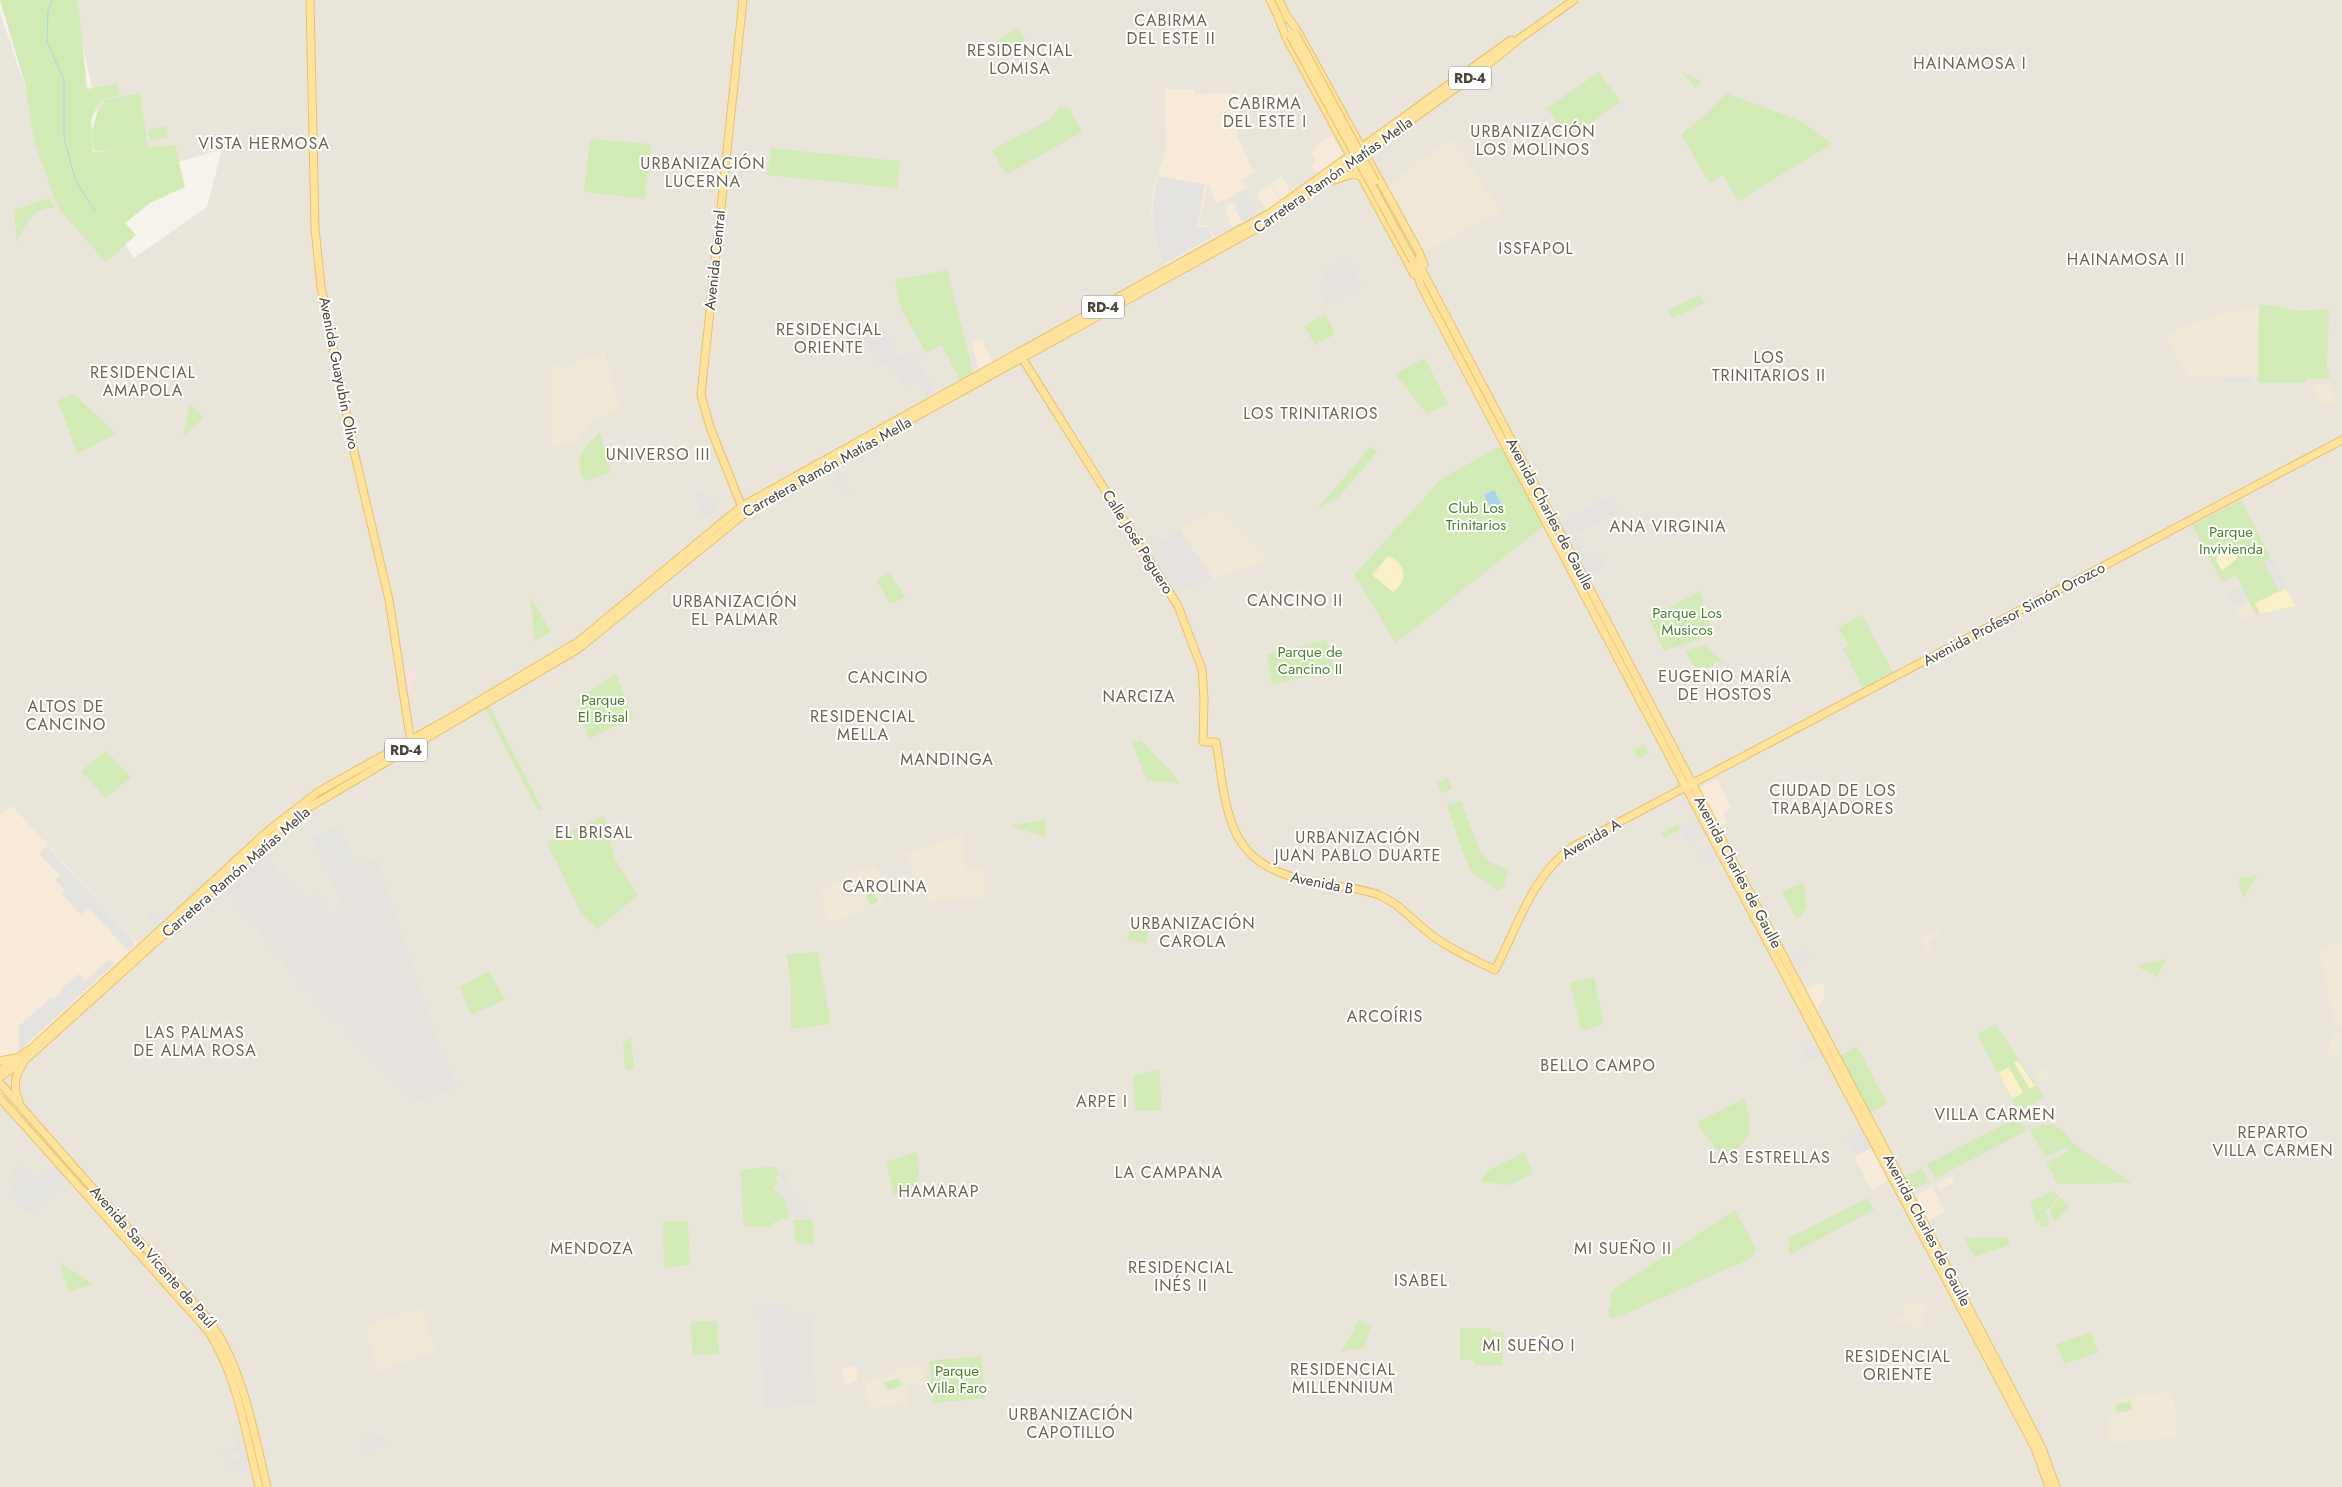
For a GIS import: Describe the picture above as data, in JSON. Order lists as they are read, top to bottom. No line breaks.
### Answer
{"streets":{"main road":["RD-4","Carretera Ramón Matías Mella","Avenida Central","Avenida Guayubín Olivo","Avenida Charles de Gaulle","Calle José Peguero","Avenida Profesor Simón Orozco","Avenida A","Avenida B","Avenida San Vicente de Paúl"]},"crossings":[["Carretera Ramón Matías Mella","Avenida Central"],["Carretera Ramón Matías Mella","Avenida Guayubín Olivo"],["Carretera Ramón Matías Mella","Calle José Peguero"],["Avenida Charles de Gaulle","Avenida Profesor Simón Orozco"],["Avenida Charles de Gaulle","Avenida A"],["Calle José Peguero","Avenida B"],["Avenida Profesor Simón Orozco","Avenida A"],["Avenida A","Avenida B"]],"districts":["CABIRMA DEL ESTE II","RESIDENCIAL LOMISA","HAINAMOSA I","CABIRMA DEL ESTE I","URBANIZACIÓN LOS MOLINOS","VISTA HERMOSA","URBANIZACIÓN LUCERNA","ISSFAPOL","HAINAMOSA II","RESIDENCIAL ORIENTE","LOS TRINITARIOS II","RESIDENCIAL AMAPOLA","LOS TRINITARIOS","UNIVERSO III","ANA VIRGINIA","CANCINO II","URBANIZACIÓN EL PALMAR","EUGENIO MARÍA DE HOSTOS","CANCINO","NARCIZA","ALTOS DE CANCINO","RESIDENCIAL MELLA","MANDINGA","CIUDAD DE LOS TRABAJADORES","EL BRISAL","URBANIZACIÓN JUAN PABLO DUARTE","CAROLINA","URBANIZACIÓN CAROLA","ARCOÍRIS","LAS PALMAS DE ALMA ROSA","BELLO CAMPO","ARPE I","VILLA CARMEN","REPARTO VILLA CARMEN","LAS ESTRELLAS","LA CAMPANA","HAMARAP","MENDOZA","MI SUEÑO II","RESIDENCIAL INÉS II","ISABEL","MI SUEÑO I","RESIDENCIAL ORIENTE","RESIDENCIAL MILLENNIUM","URBANIZACIÓN CAPOTILLO"],"parks":["Club Los Trinitarios","Parque Invivienda","Parque Los Musicos","Parque de Cancino II","Parque El Brisal","Parque Villa Faro"]}
